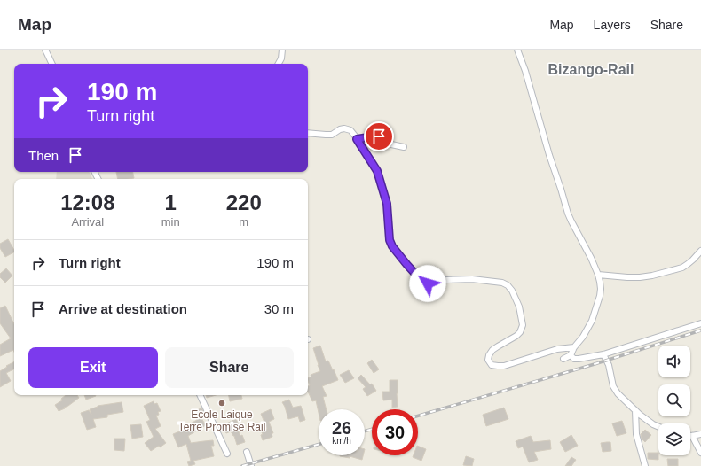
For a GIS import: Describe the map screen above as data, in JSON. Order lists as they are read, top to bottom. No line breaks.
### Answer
{"districts":["Bizango-Rail"],"places":["Ecole Laique Terre Promise Rail"],"page":{"header":"Map","nav":["Map","Layers","Share"],"turn":["190 m","Turn right"],"then":"Then","eta":["12:08","Arrival","1","min","220","m"],"list":[{"name":"Turn right","value":"190 m"},{"name":"Arrive at destination","value":"30 m"}],"buttons":["Exit","Share"],"speed":"26 km/h","limit":"30"}}
